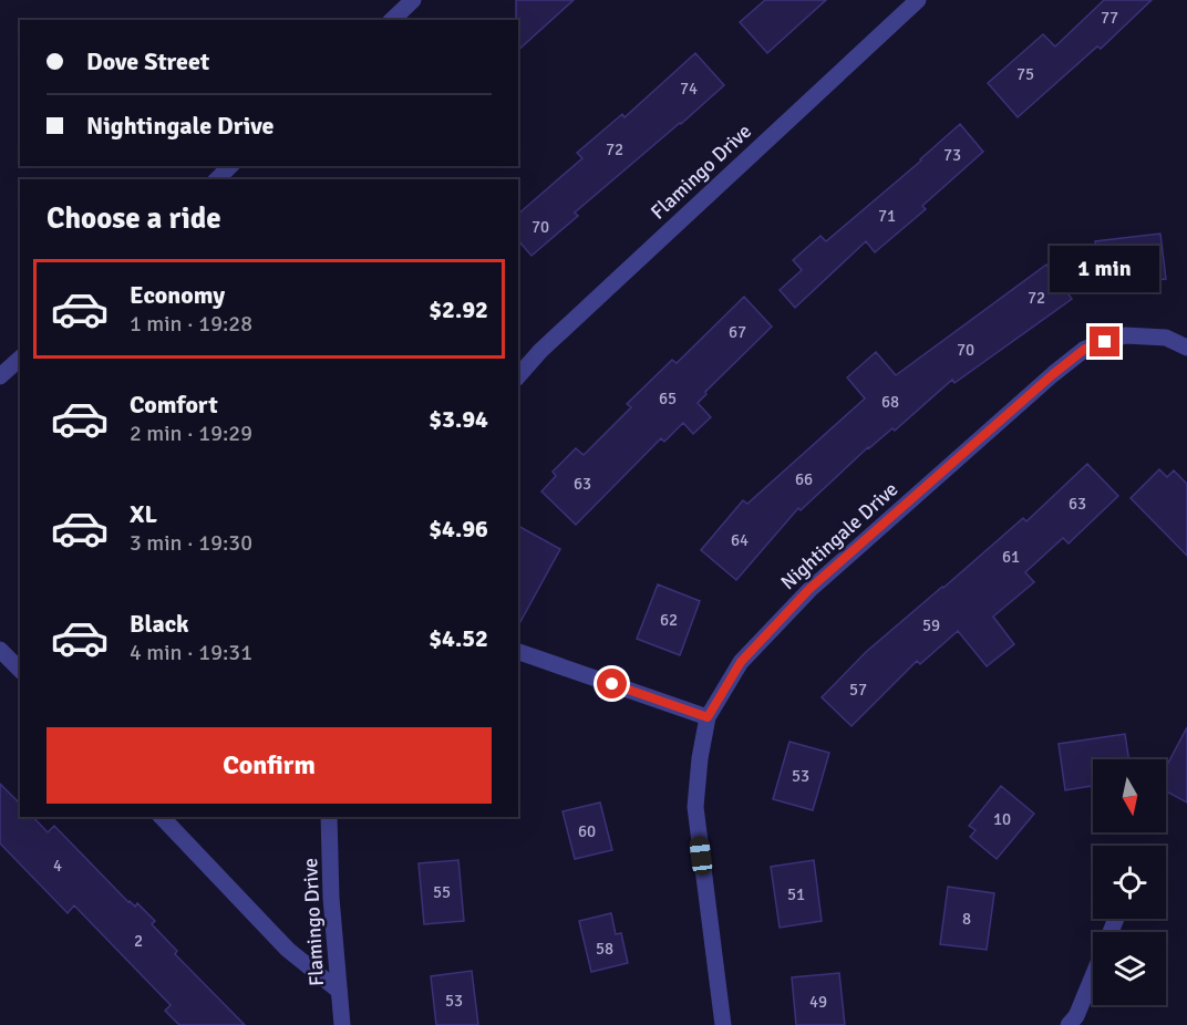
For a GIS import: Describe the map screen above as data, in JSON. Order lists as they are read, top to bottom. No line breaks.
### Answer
{"streets":{"street":["Flamingo Drive","Nightingale Drive"]},"house_numbers":["77","75","74","72","73","71","70","72","67","70","65","68","66","63","63","64","61","62","59","57","53","10","60","4","55","51","8","2","58","53","49"],"north":"bottom","page":{"banner":["Dove Street","Nightingale Drive"],"heading":"Choose a ride","bubble":"1 min","list":[{"name":"Economy","note":"1 min · 19:28","value":"$2.92"},{"name":"Comfort","note":"2 min · 19:29","value":"$3.94"},{"name":"XL","note":"3 min · 19:30","value":"$4.96"},{"name":"Black","note":"4 min · 19:31","value":"$4.52"}],"buttons":"Confirm"}}
